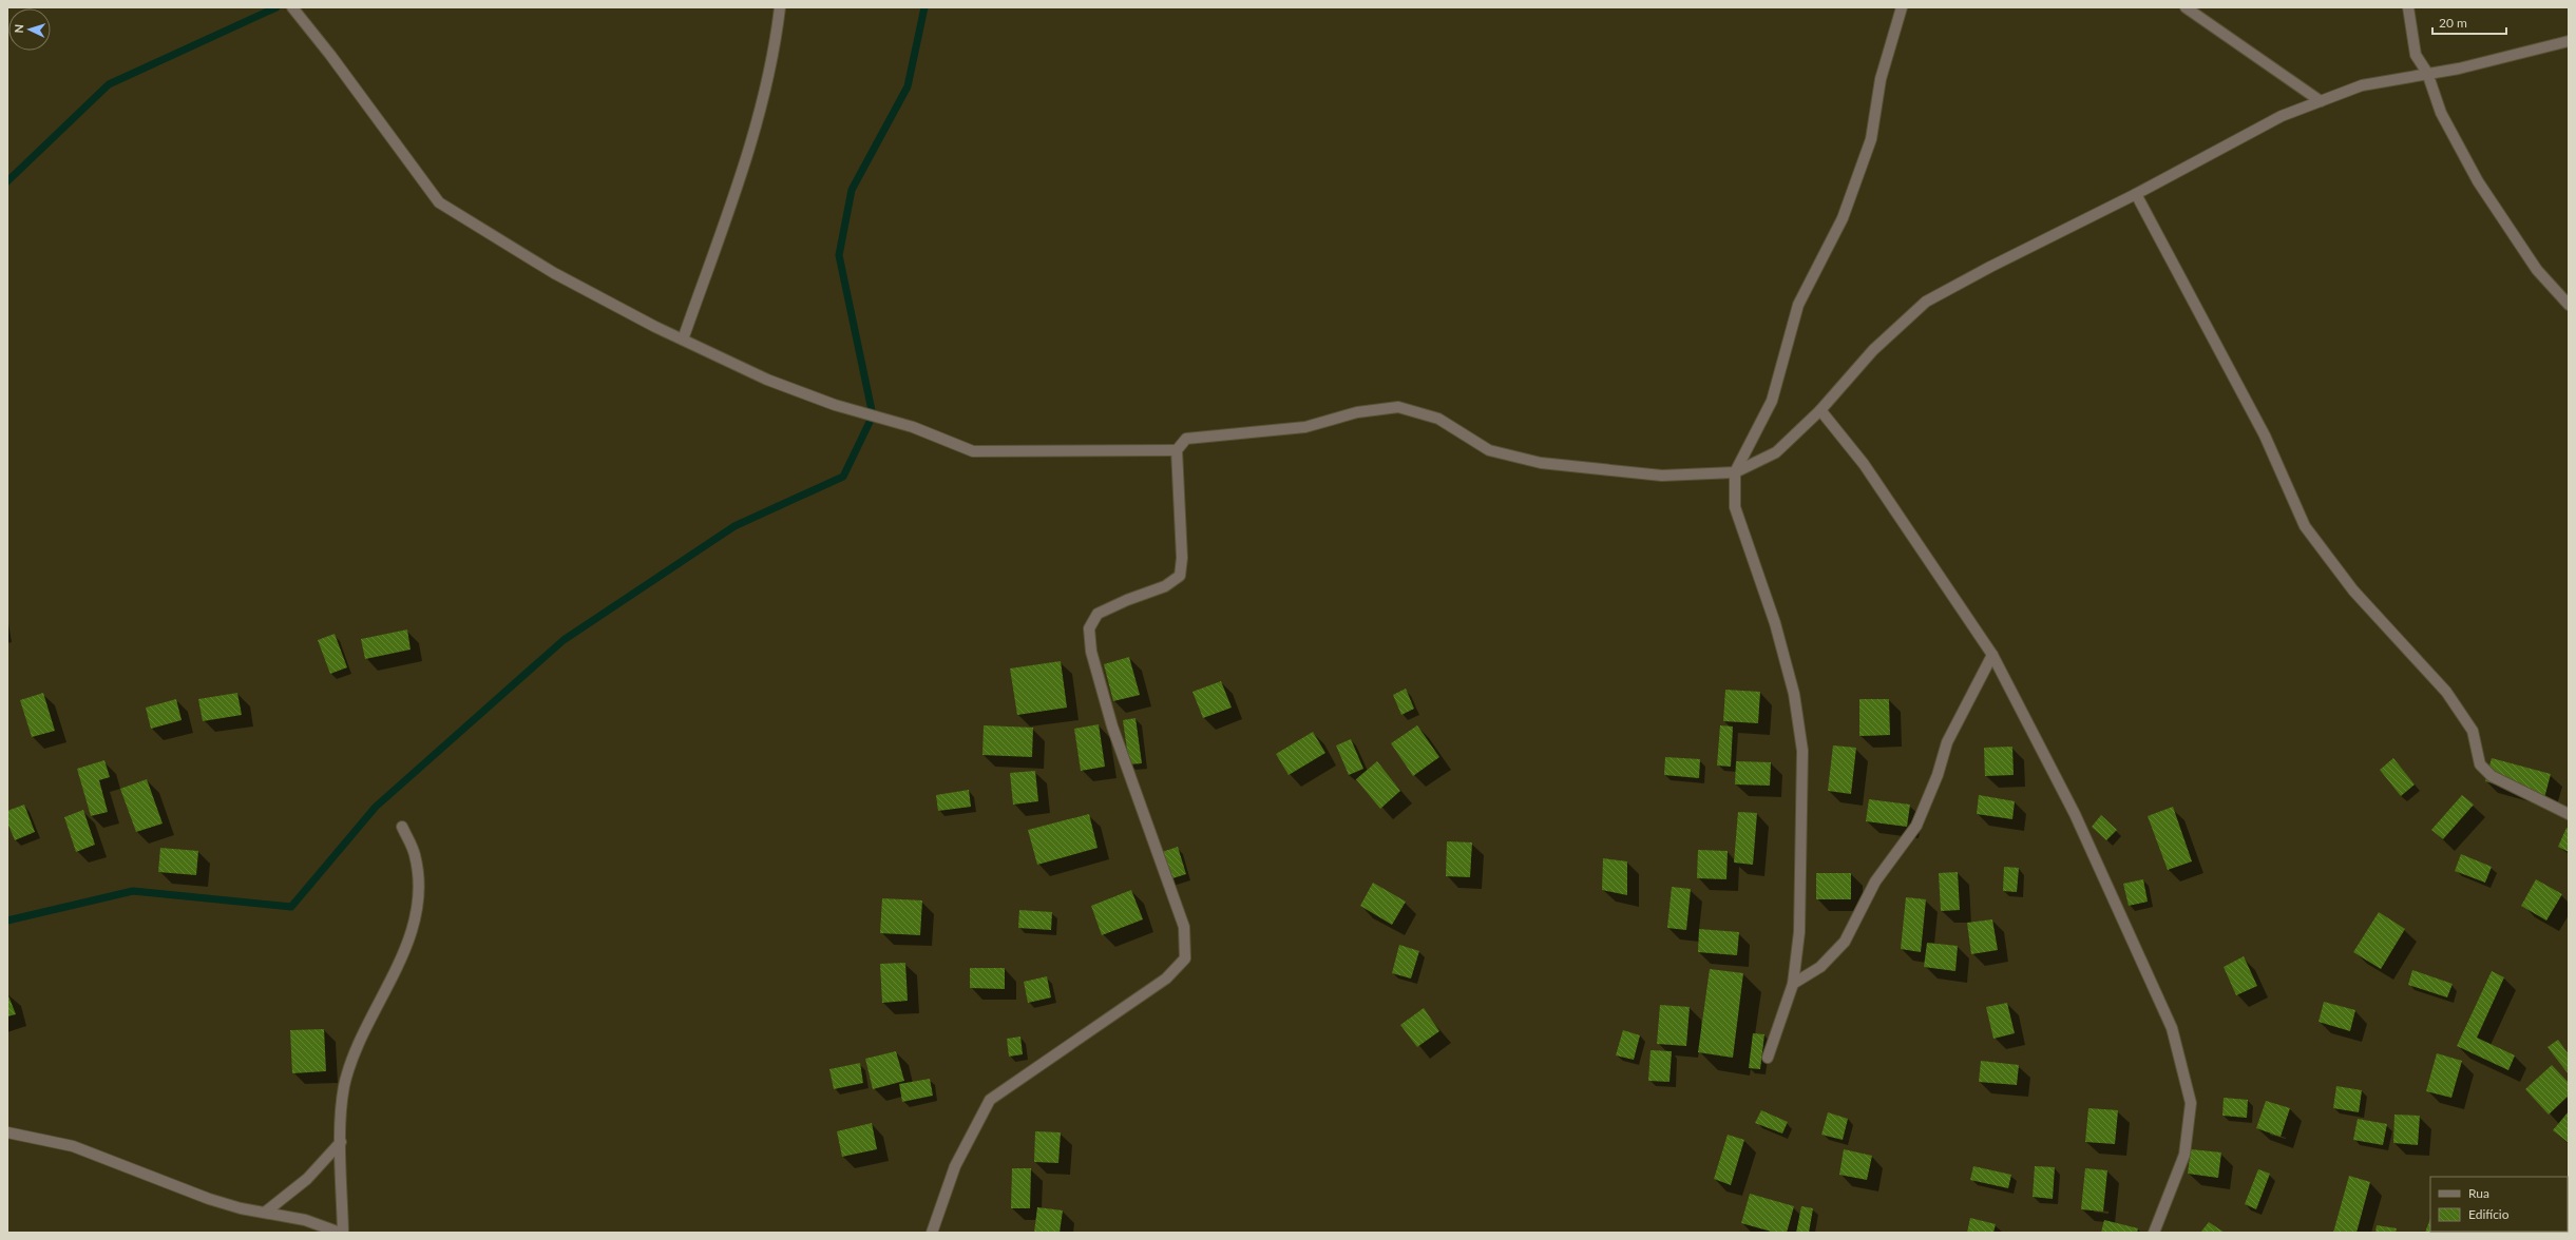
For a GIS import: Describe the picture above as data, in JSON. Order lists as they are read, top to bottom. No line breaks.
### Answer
{"legend":["Rua","Edifício"],"scale_bar":"20 m","north":"left"}
